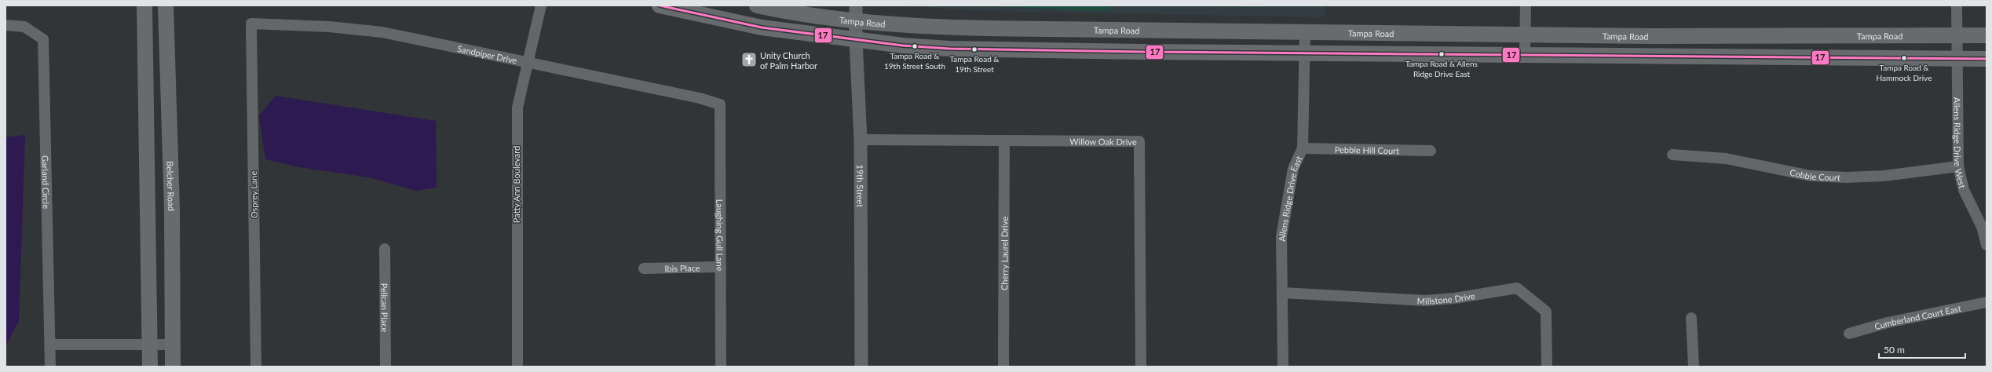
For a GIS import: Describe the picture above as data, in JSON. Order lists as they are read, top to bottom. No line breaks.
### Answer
{"streets":{"main road":["Tampa Road","Belcher Road"],"street":["Sandpiper Drive","Willow Oak Drive","Allens Ridge Drive West","Pebble Hill Court","Cobble Court","Garland Circle","Patty Ann Boulevard","19th Street","Osprey Lane","Allens Ridge Drive East","Laughing Gull Lane","Cherry Laurel Drive","Ibis Place","Millstone Drive","Pelican Place","Cumberland Court East"]},"crossings":[["Tampa Road","Allens Ridge Drive West"],["Tampa Road","19th Street"],["Tampa Road","Allens Ridge Drive East"],["Sandpiper Drive","Patty Ann Boulevard"],["Sandpiper Drive","Osprey Lane"],["Sandpiper Drive","Laughing Gull Lane"],["Willow Oak Drive","19th Street"],["Willow Oak Drive","Cherry Laurel Drive"],["Allens Ridge Drive West","Cobble Court"],["Pebble Hill Court","Allens Ridge Drive East"],["Allens Ridge Drive East","Millstone Drive"],["Laughing Gull Lane","Ibis Place"]],"places":{"other":["Tampa Road & 19th Street South","Tampa Road & 19th Street","Tampa Road & Allens Ridge Drive East","Tampa Road & Hammock Drive"],"church":["Unity Church of Palm Harbor"]},"lines":["transit line 17"],"scale_bar":"50 m"}
